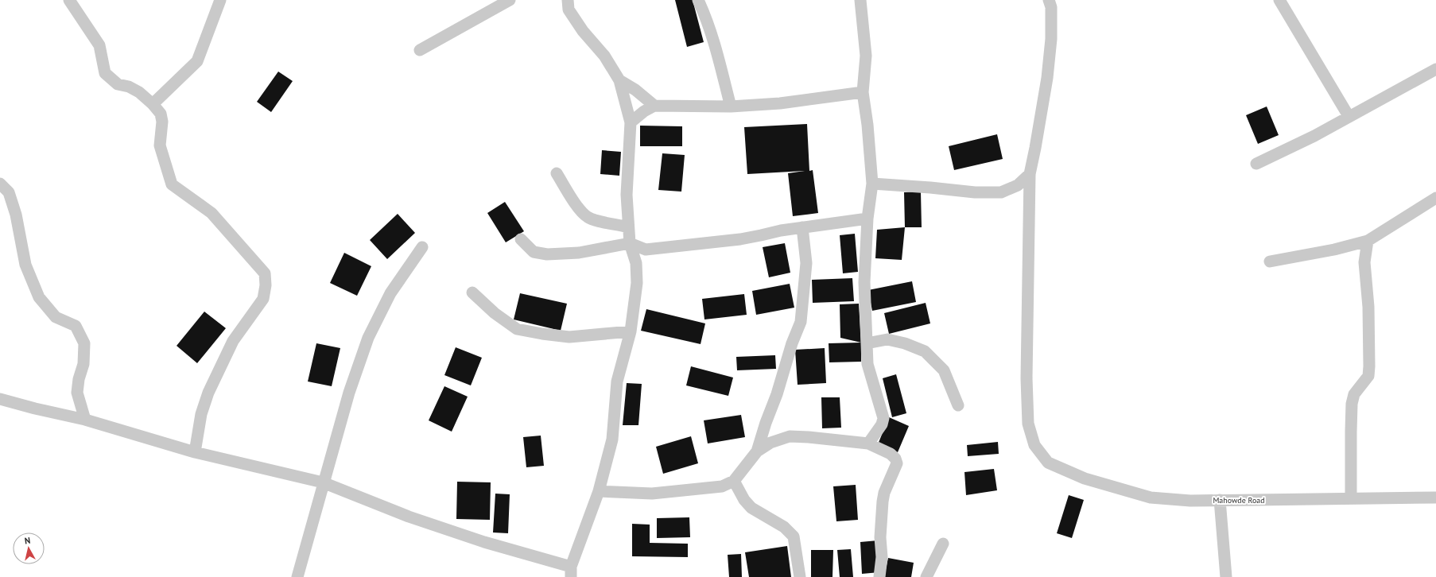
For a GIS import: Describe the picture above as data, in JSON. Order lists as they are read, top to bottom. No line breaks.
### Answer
{"streets":{"street":["Mahowde Road"]},"north":"top"}
